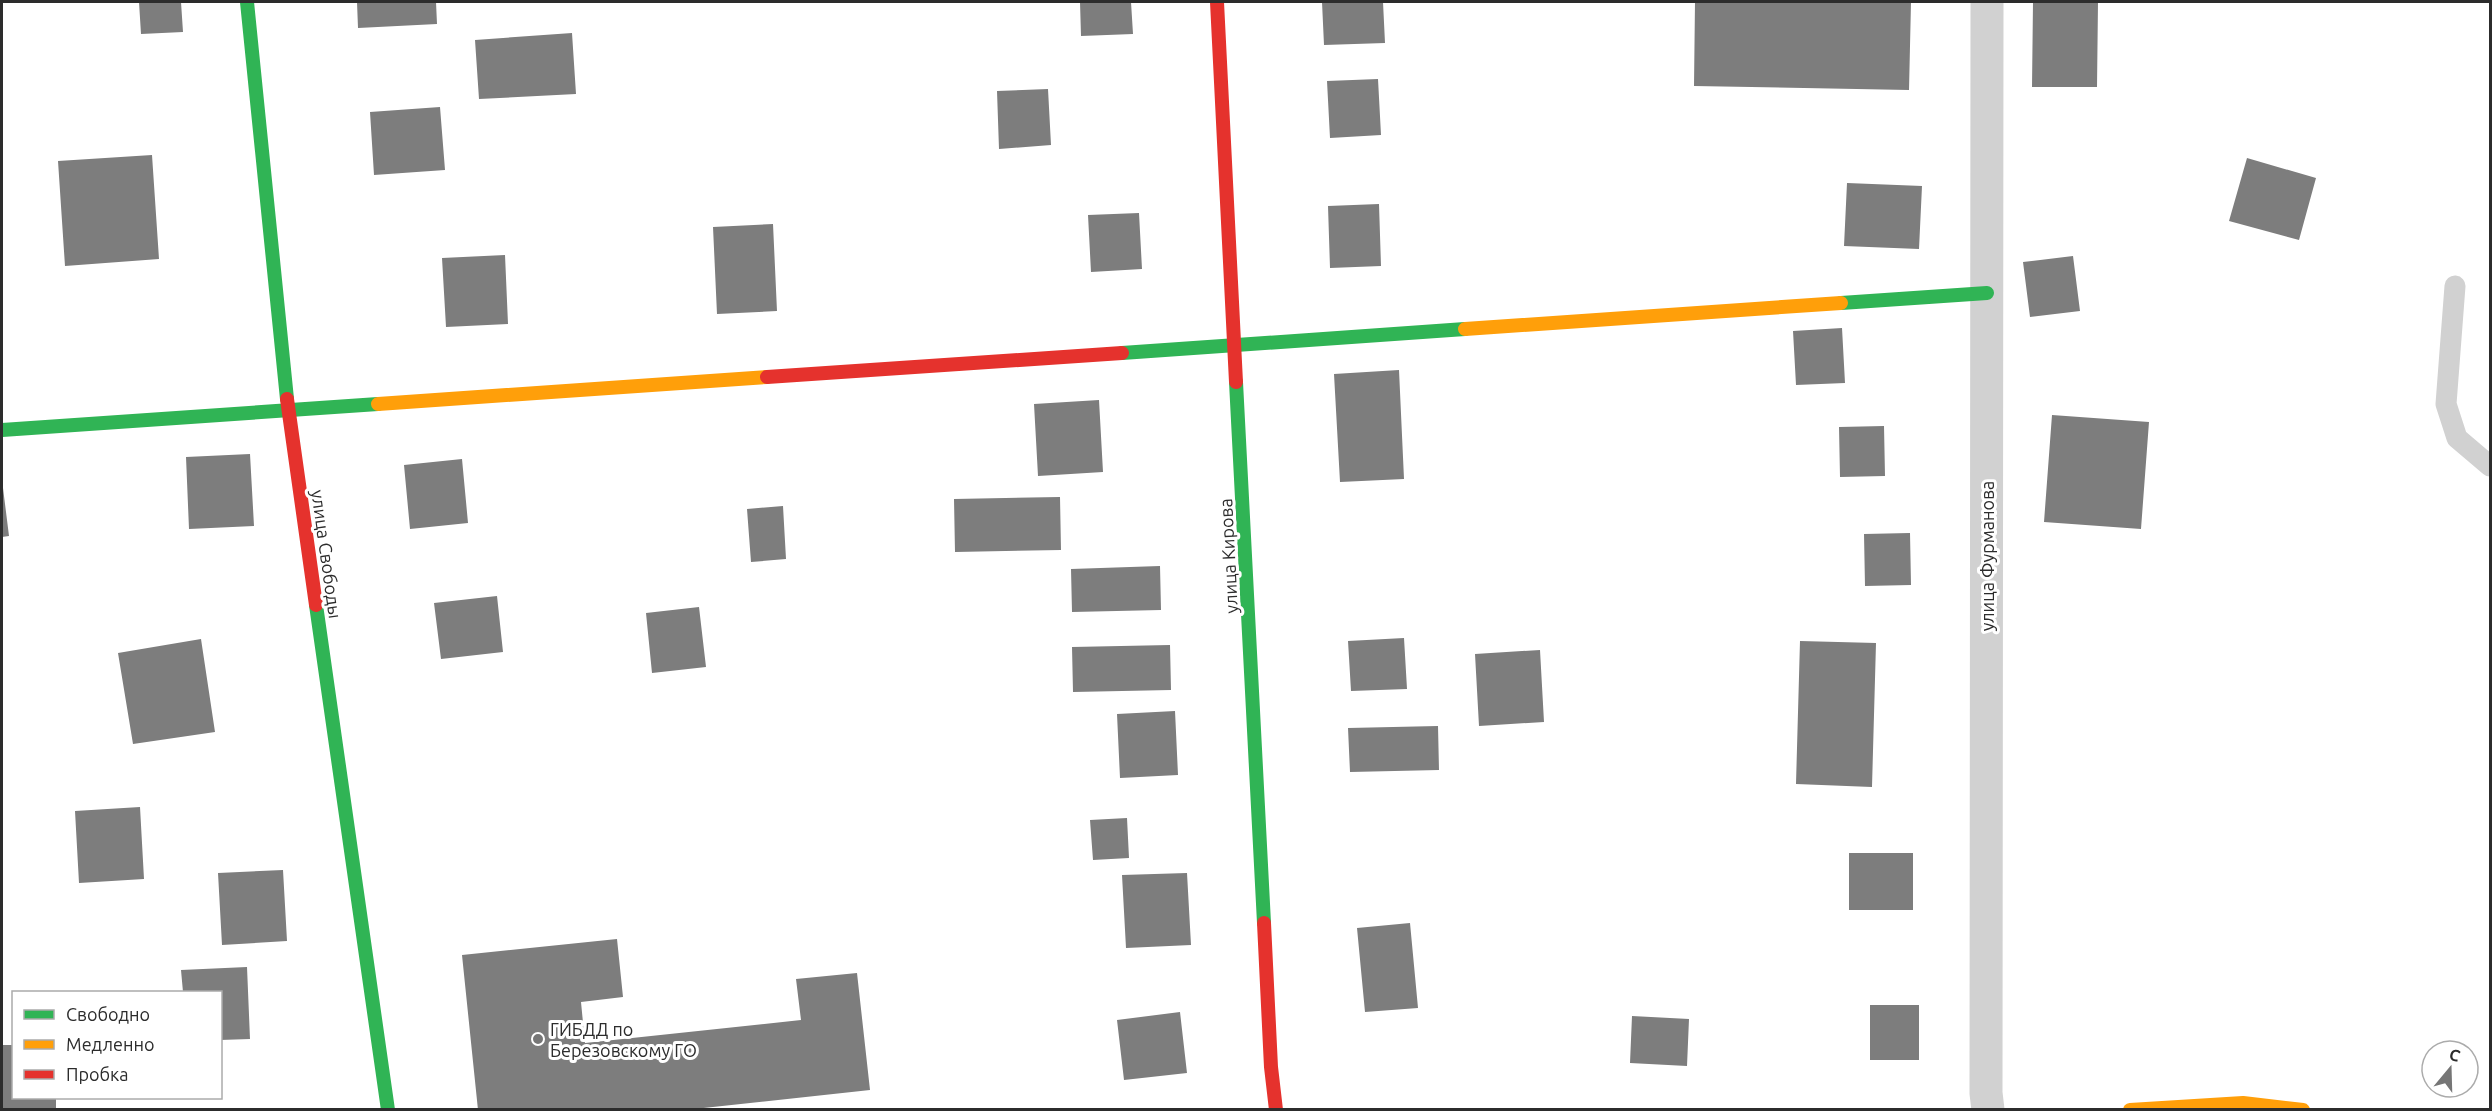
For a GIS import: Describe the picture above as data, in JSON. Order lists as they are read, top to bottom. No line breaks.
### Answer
{"streets":{"street":["улица Свободы","улица Кирова","улица Фурманова"]},"places":["ГИБДД по Березовскому ГО"],"legend":["Свободно","Медленно","Пробка"],"north":"top"}
